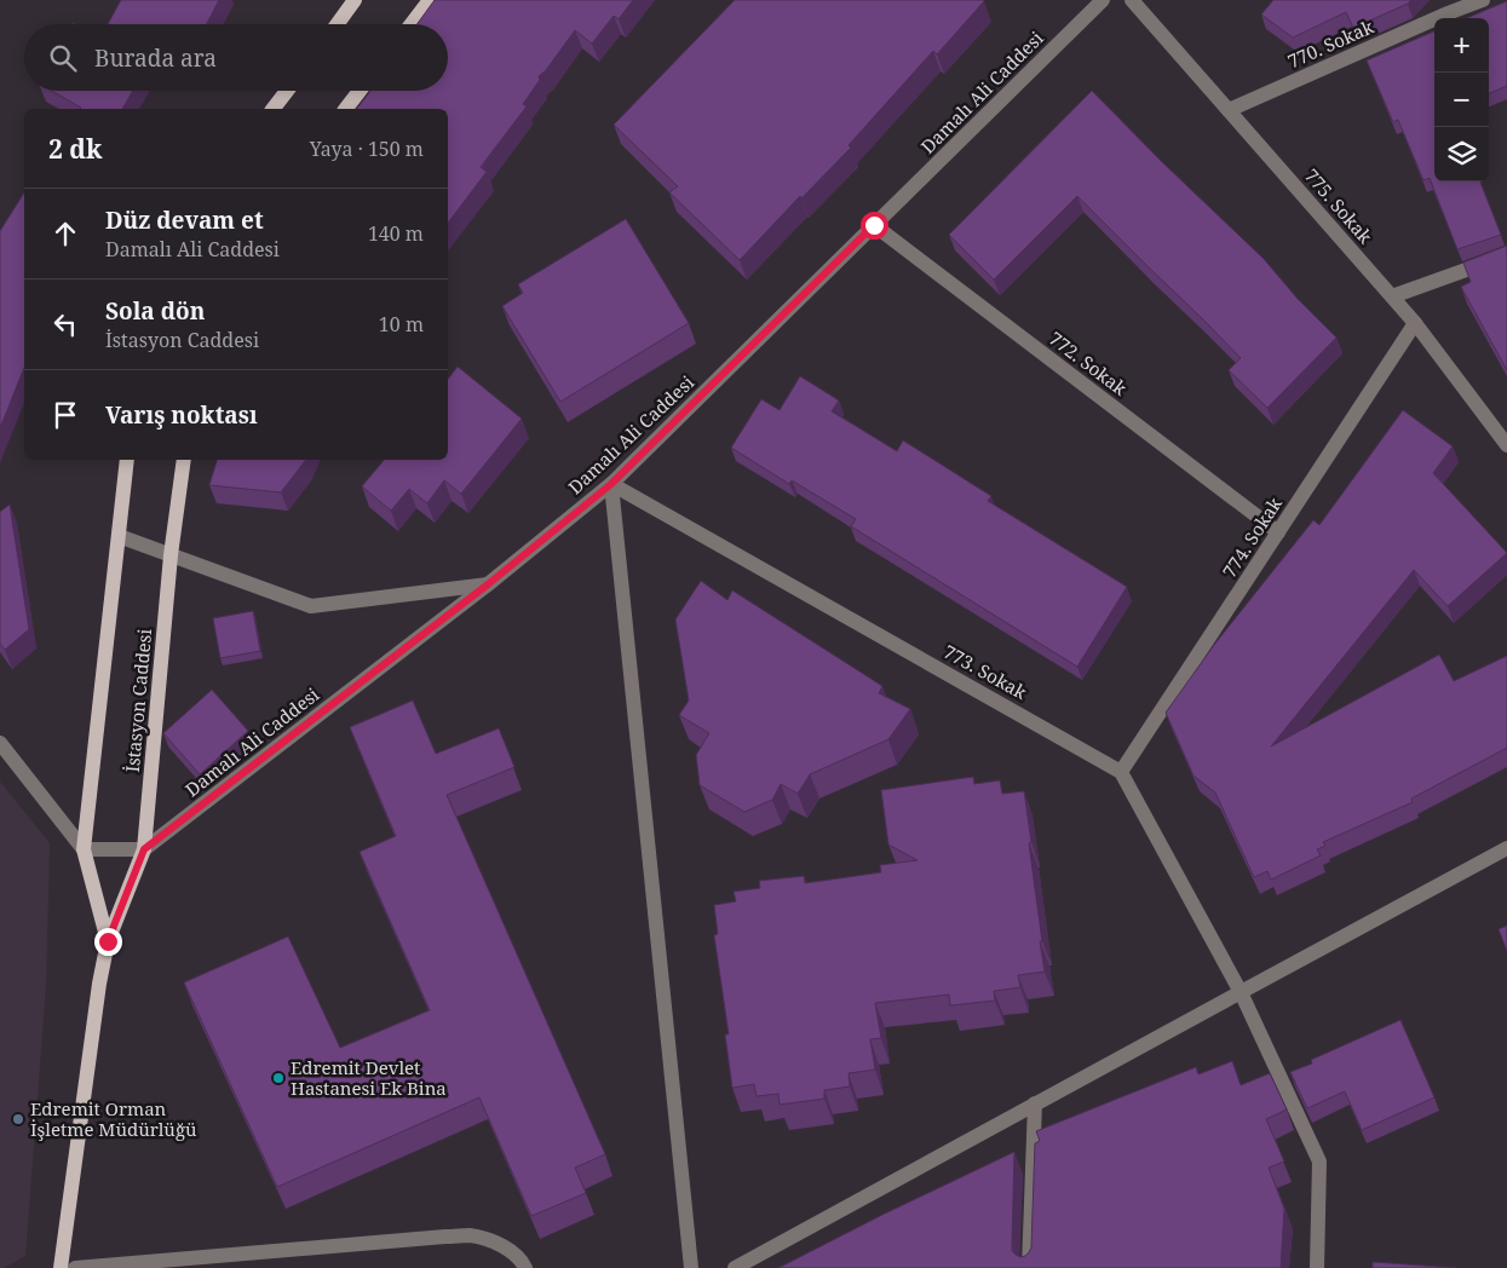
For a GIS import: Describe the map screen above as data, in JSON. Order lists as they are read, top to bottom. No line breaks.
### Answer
{"streets":{"main road":["İstasyon Caddesi"],"street":["770. Sokak","Damalı Ali Caddesi","775. Sokak","772. Sokak","774. Sokak","773. Sokak"]},"crossings":[["770. Sokak","775. Sokak"],["Damalı Ali Caddesi","772. Sokak"],["Damalı Ali Caddesi","773. Sokak"],["Damalı Ali Caddesi","İstasyon Caddesi"],["775. Sokak","774. Sokak"],["772. Sokak","774. Sokak"],["774. Sokak","773. Sokak"]],"places":["Edremit Devlet Hastanesi Ek Bina","Edremit Orman İşletme Müdürlüğü"],"page":{"map_buttons":["+","−"],"search":"Burada ara","heading":["2 dk","Yaya · 150 m"],"list":[["Düz devam et","Damalı Ali Caddesi","140 m"],["Sola dön","İstasyon Caddesi","10 m"],"Varış noktası"]}}
